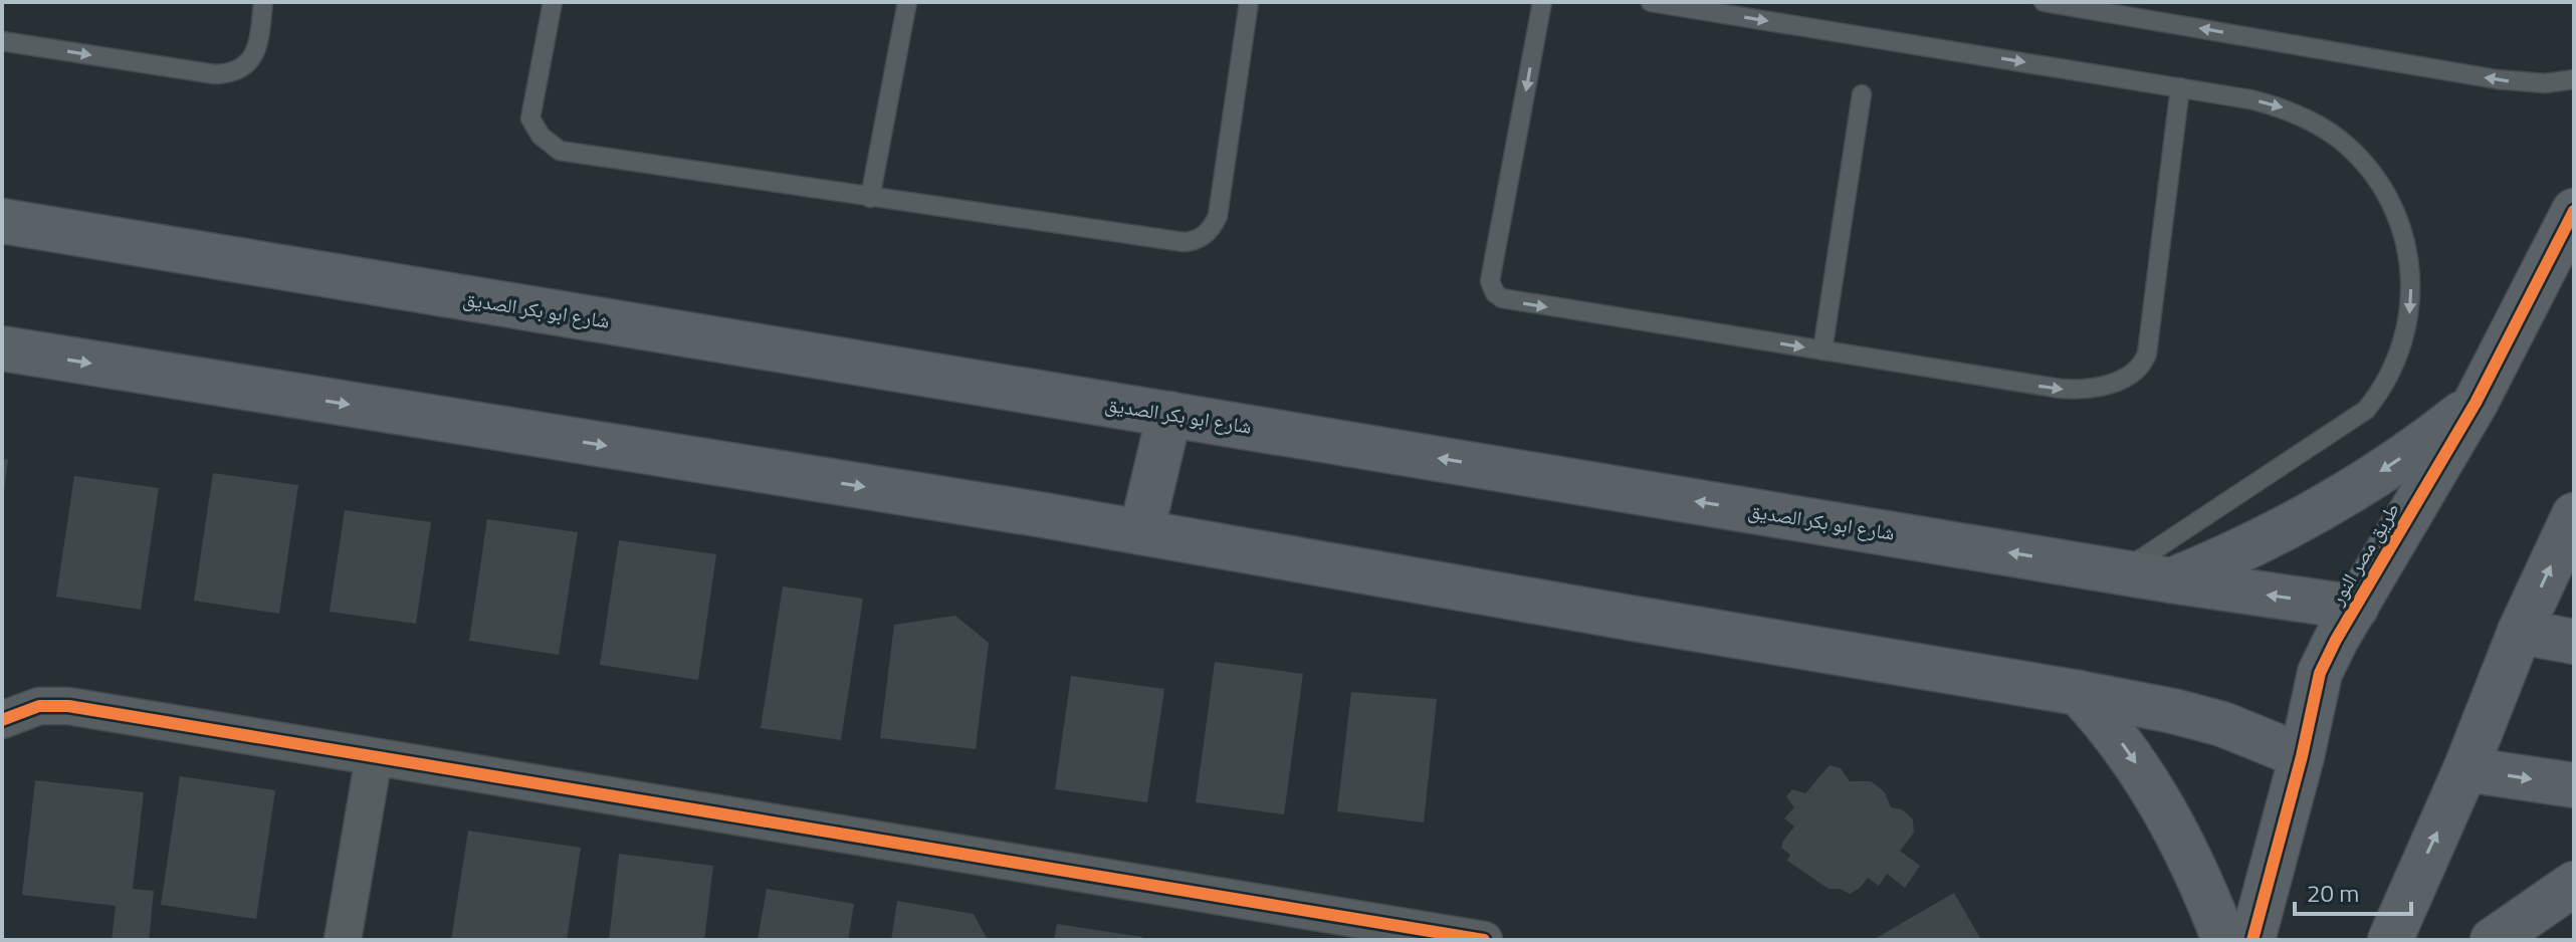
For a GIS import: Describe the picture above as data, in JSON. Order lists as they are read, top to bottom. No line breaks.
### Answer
{"streets":{"main road":["شارع ابو بكر الصديق","طريق مصر النور"]},"crossings":[["شارع ابو بكر الصديق","طريق مصر النور"]],"scale_bar":"20 m"}
